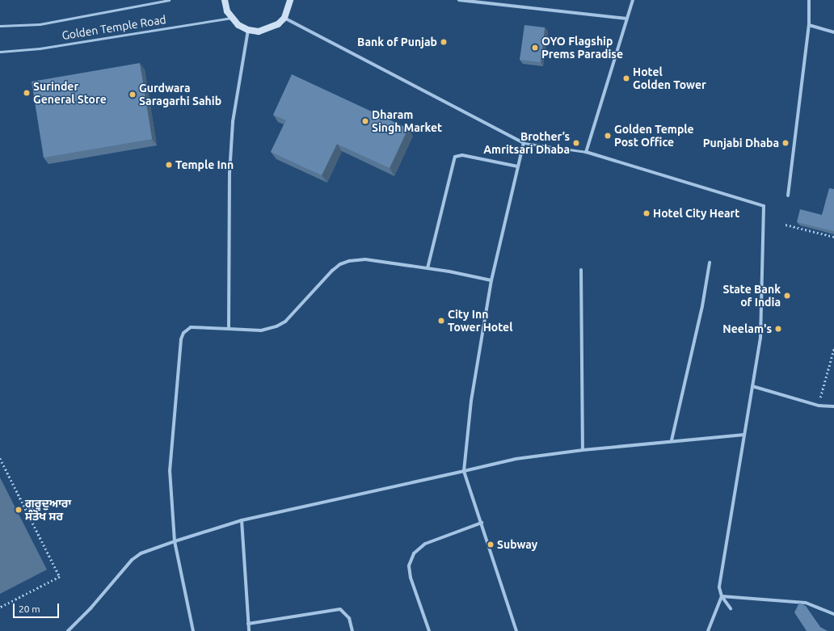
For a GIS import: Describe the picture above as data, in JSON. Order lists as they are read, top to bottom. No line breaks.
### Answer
{"streets":{"lane":["Golden Temple Road"]},"places":["Bank of Punjab","OYO Flagship Prems Paradise","Hotel Golden Tower","Surinder General Store","Gurdwara Saragarhi Sahib","Dharam Singh Market","Golden Temple Post Office","Brother’s Amritsari Dhaba","Punjabi Dhaba","Temple Inn","Hotel City Heart","State Bank of India","City Inn Tower Hotel","Neelam's","ਗੁਰੂਦੁਆਰਾ ਸੰਤੋਖ ਸਰ","Subway"],"scale_bar":"20 m"}
